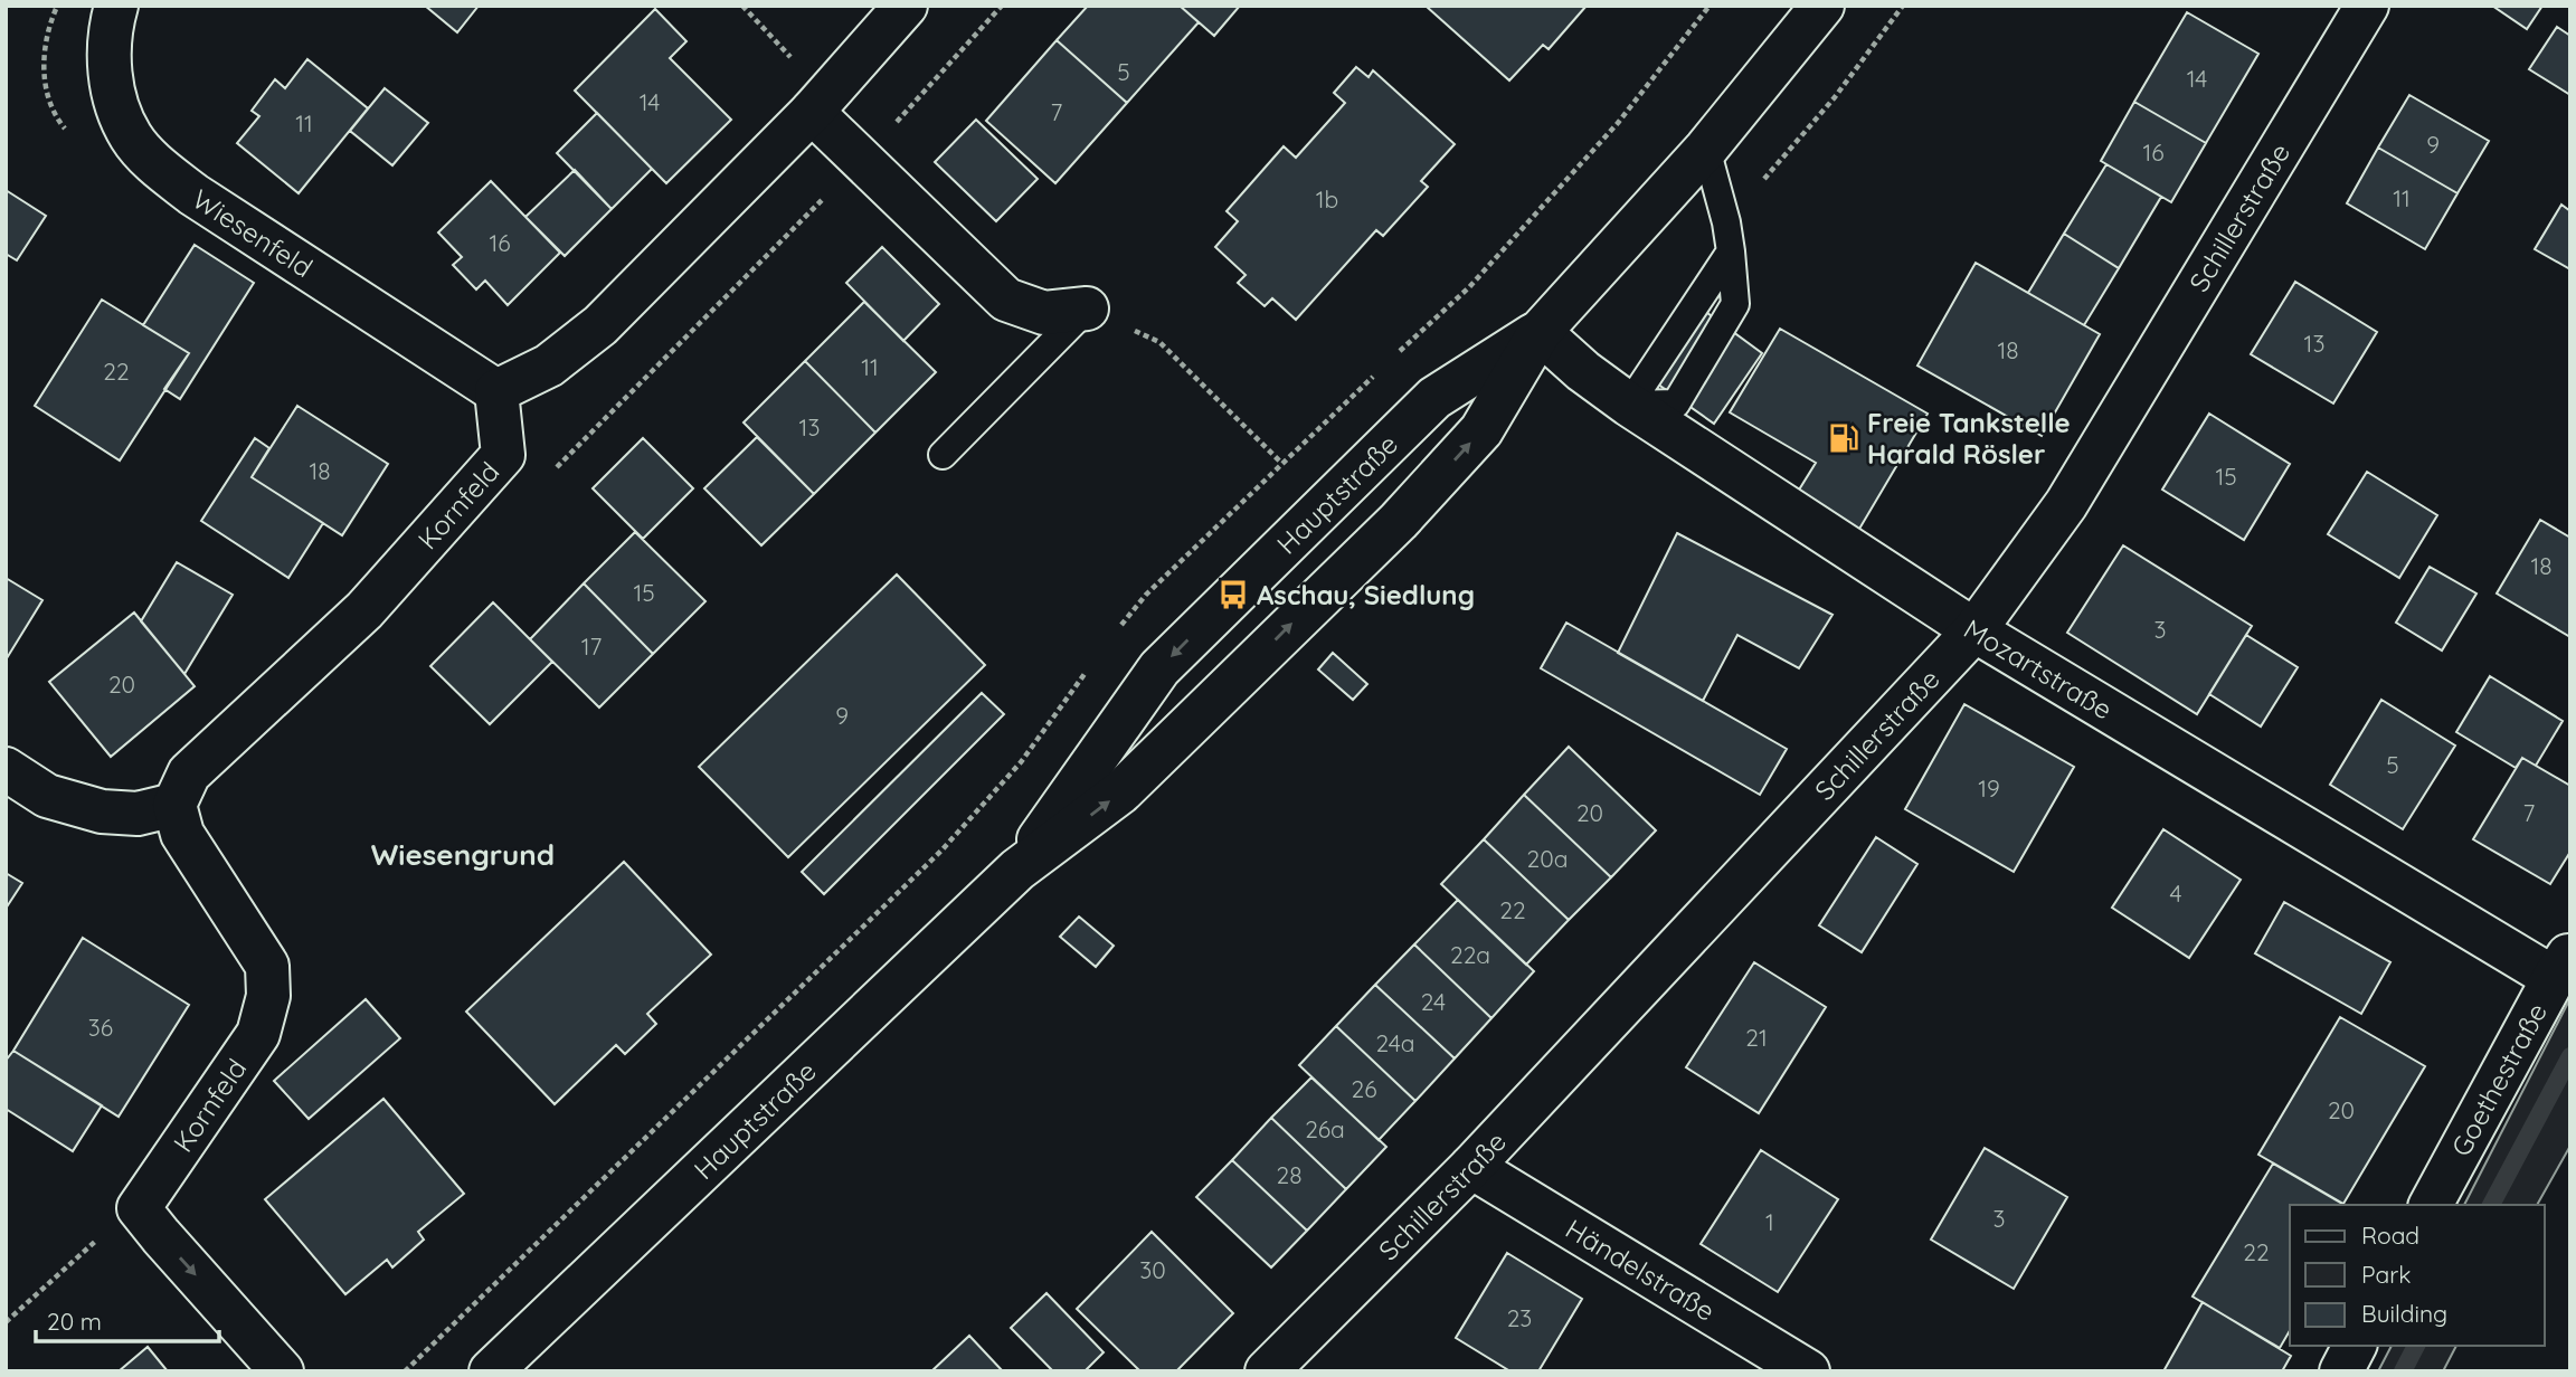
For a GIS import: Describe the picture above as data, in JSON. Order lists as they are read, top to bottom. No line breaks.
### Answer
{"streets":{"street":["Schillerstraße","Wiesenfeld","Hauptstraße","Kornfeld","Mozartstraße","Goethestraße","Händelstraße"]},"crossings":[["Schillerstraße","Mozartstraße"],["Schillerstraße","Händelstraße"],["Wiesenfeld","Kornfeld"],["Hauptstraße","Mozartstraße"],["Mozartstraße","Goethestraße"]],"districts":["Wiesengrund"],"places":{"fuel station":["Freie Tankstelle Harald Rösler"],"bus stop":["Aschau, Siedlung"]},"house_numbers":["5","14","14","7","11","9","16","11","1b","16","13","18","11","22","13","18","15","18","15","3","17","20","9","5","19","20","7","20a","4","22","22a","24","36","21","24a","26","20","26a","28","3","1","22","30","23"],"legend":["Road","Park","Building"],"scale_bar":"20 m"}
